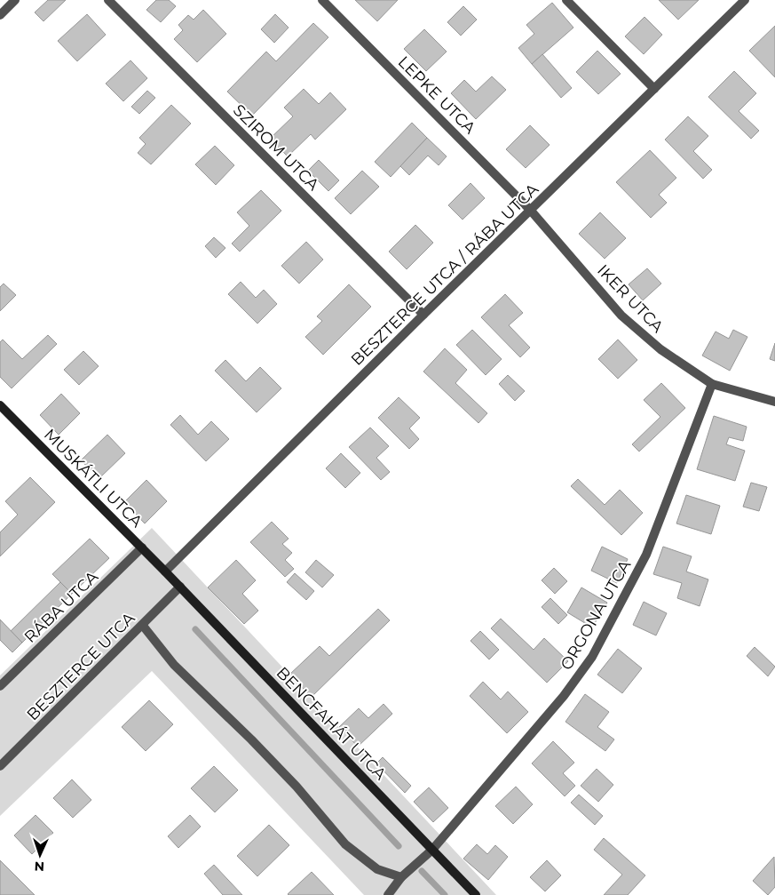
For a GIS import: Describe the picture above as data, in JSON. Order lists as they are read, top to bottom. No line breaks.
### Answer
{"streets":{"street":["LEPKE UTCA","SZIROM UTCA","BESZTERCE UTCA / RÁBA UTCA","IKER UTCA","MUSKÁTLI UTCA","RÁBA UTCA","ORGONA UTCA","BESZTERCE UTCA","BENCFAHÁT UTCA"]},"crossings":[["LEPKE UTCA","BESZTERCE UTCA / RÁBA UTCA"],["LEPKE UTCA","IKER UTCA"],["SZIROM UTCA","BESZTERCE UTCA / RÁBA UTCA"],["BESZTERCE UTCA / RÁBA UTCA","IKER UTCA"],["BESZTERCE UTCA / RÁBA UTCA","MUSKÁTLI UTCA"],["BESZTERCE UTCA / RÁBA UTCA","BENCFAHÁT UTCA"],["IKER UTCA","ORGONA UTCA"],["MUSKÁTLI UTCA","RÁBA UTCA"],["MUSKÁTLI UTCA","BENCFAHÁT UTCA"],["ORGONA UTCA","BENCFAHÁT UTCA"],["BESZTERCE UTCA","BENCFAHÁT UTCA"]],"north":"bottom"}
